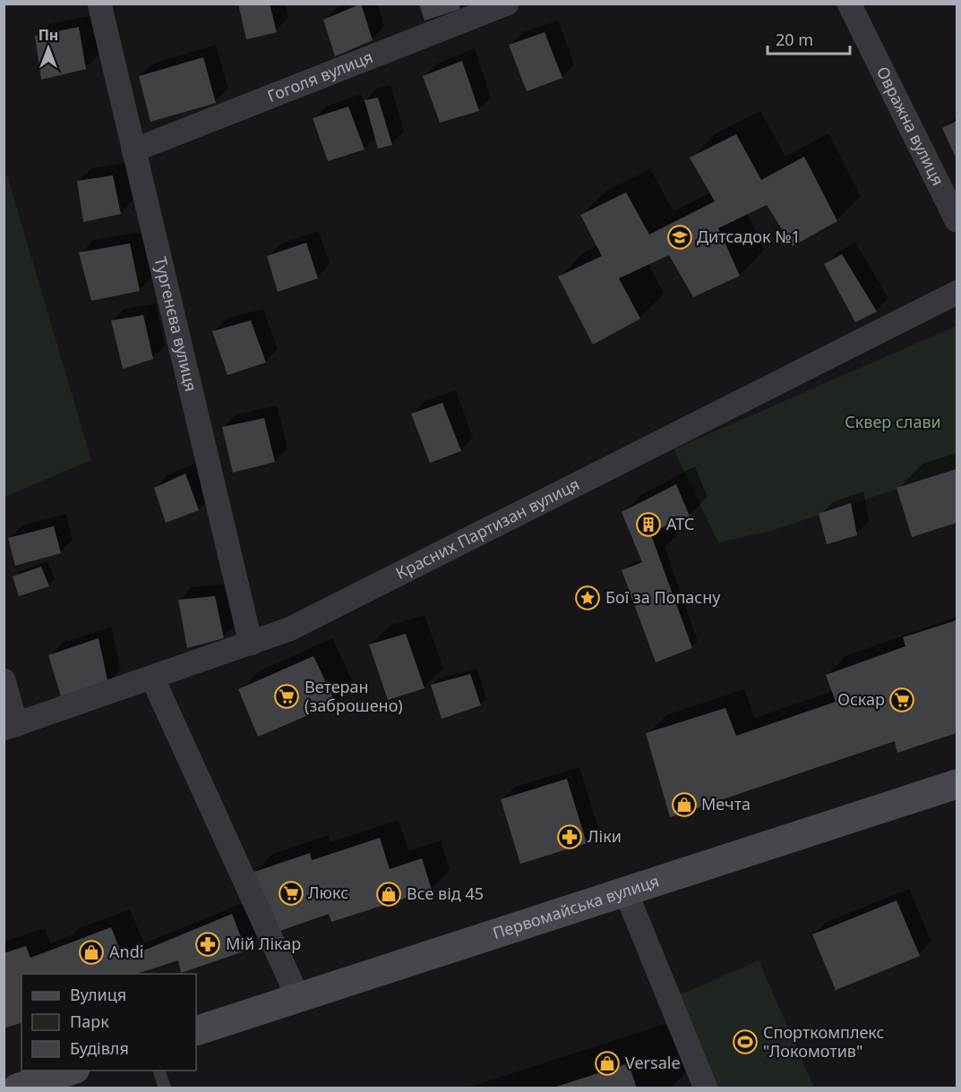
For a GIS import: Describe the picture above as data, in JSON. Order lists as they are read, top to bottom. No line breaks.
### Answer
{"streets":{"street":["Гоголя вулиця","Овражна вулиця","Тургенєва вулиця","Красних Партизан вулиця","Первомайська вулиця"]},"crossings":[["Гоголя вулиця","Тургенєва вулиця"],["Тургенєва вулиця","Красних Партизан вулиця"]],"parks":["Сквер слави"],"places":{"school or university":["Дитсадок №1"],"building":["АТС"],"place":["Бої за Попасну"],"supermarket":["Ветеран (заброшено)","Оскар","Люкс"],"shop":["Мечта","Все від 45","Andi","Versale"],"pharmacy":["Ліки","Мій Лікар"],"sports":["Спорткомплекс \"Локомотив\""]},"legend":["Вулиця","Парк","Будівля"],"scale_bar":"20 m","north":"top"}
